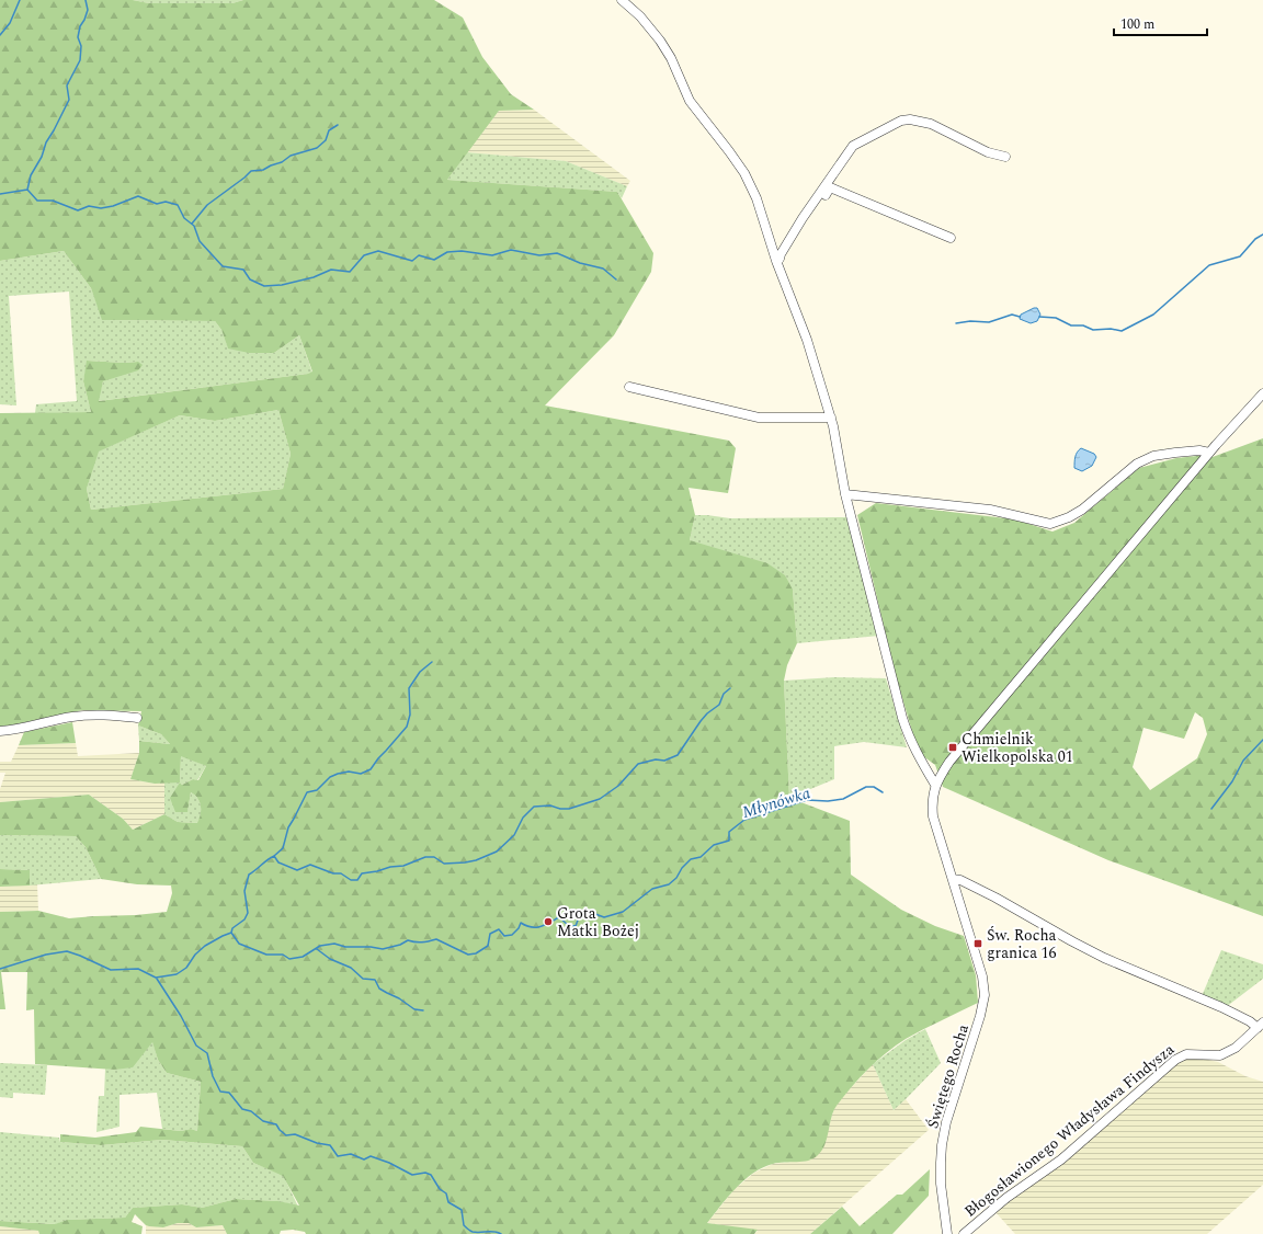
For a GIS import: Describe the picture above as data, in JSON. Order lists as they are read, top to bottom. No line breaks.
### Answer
{"streets":{"street":["Świętego Rocha","Błogosławionego Władysława Findysza"]},"water":["Młynówka"],"places":{"transit":["Chmielnik Wielkopolska 01","Św. Rocha granica 16"],"other":["Grota Matki Bożej"]},"scale_bar":"100 m"}
